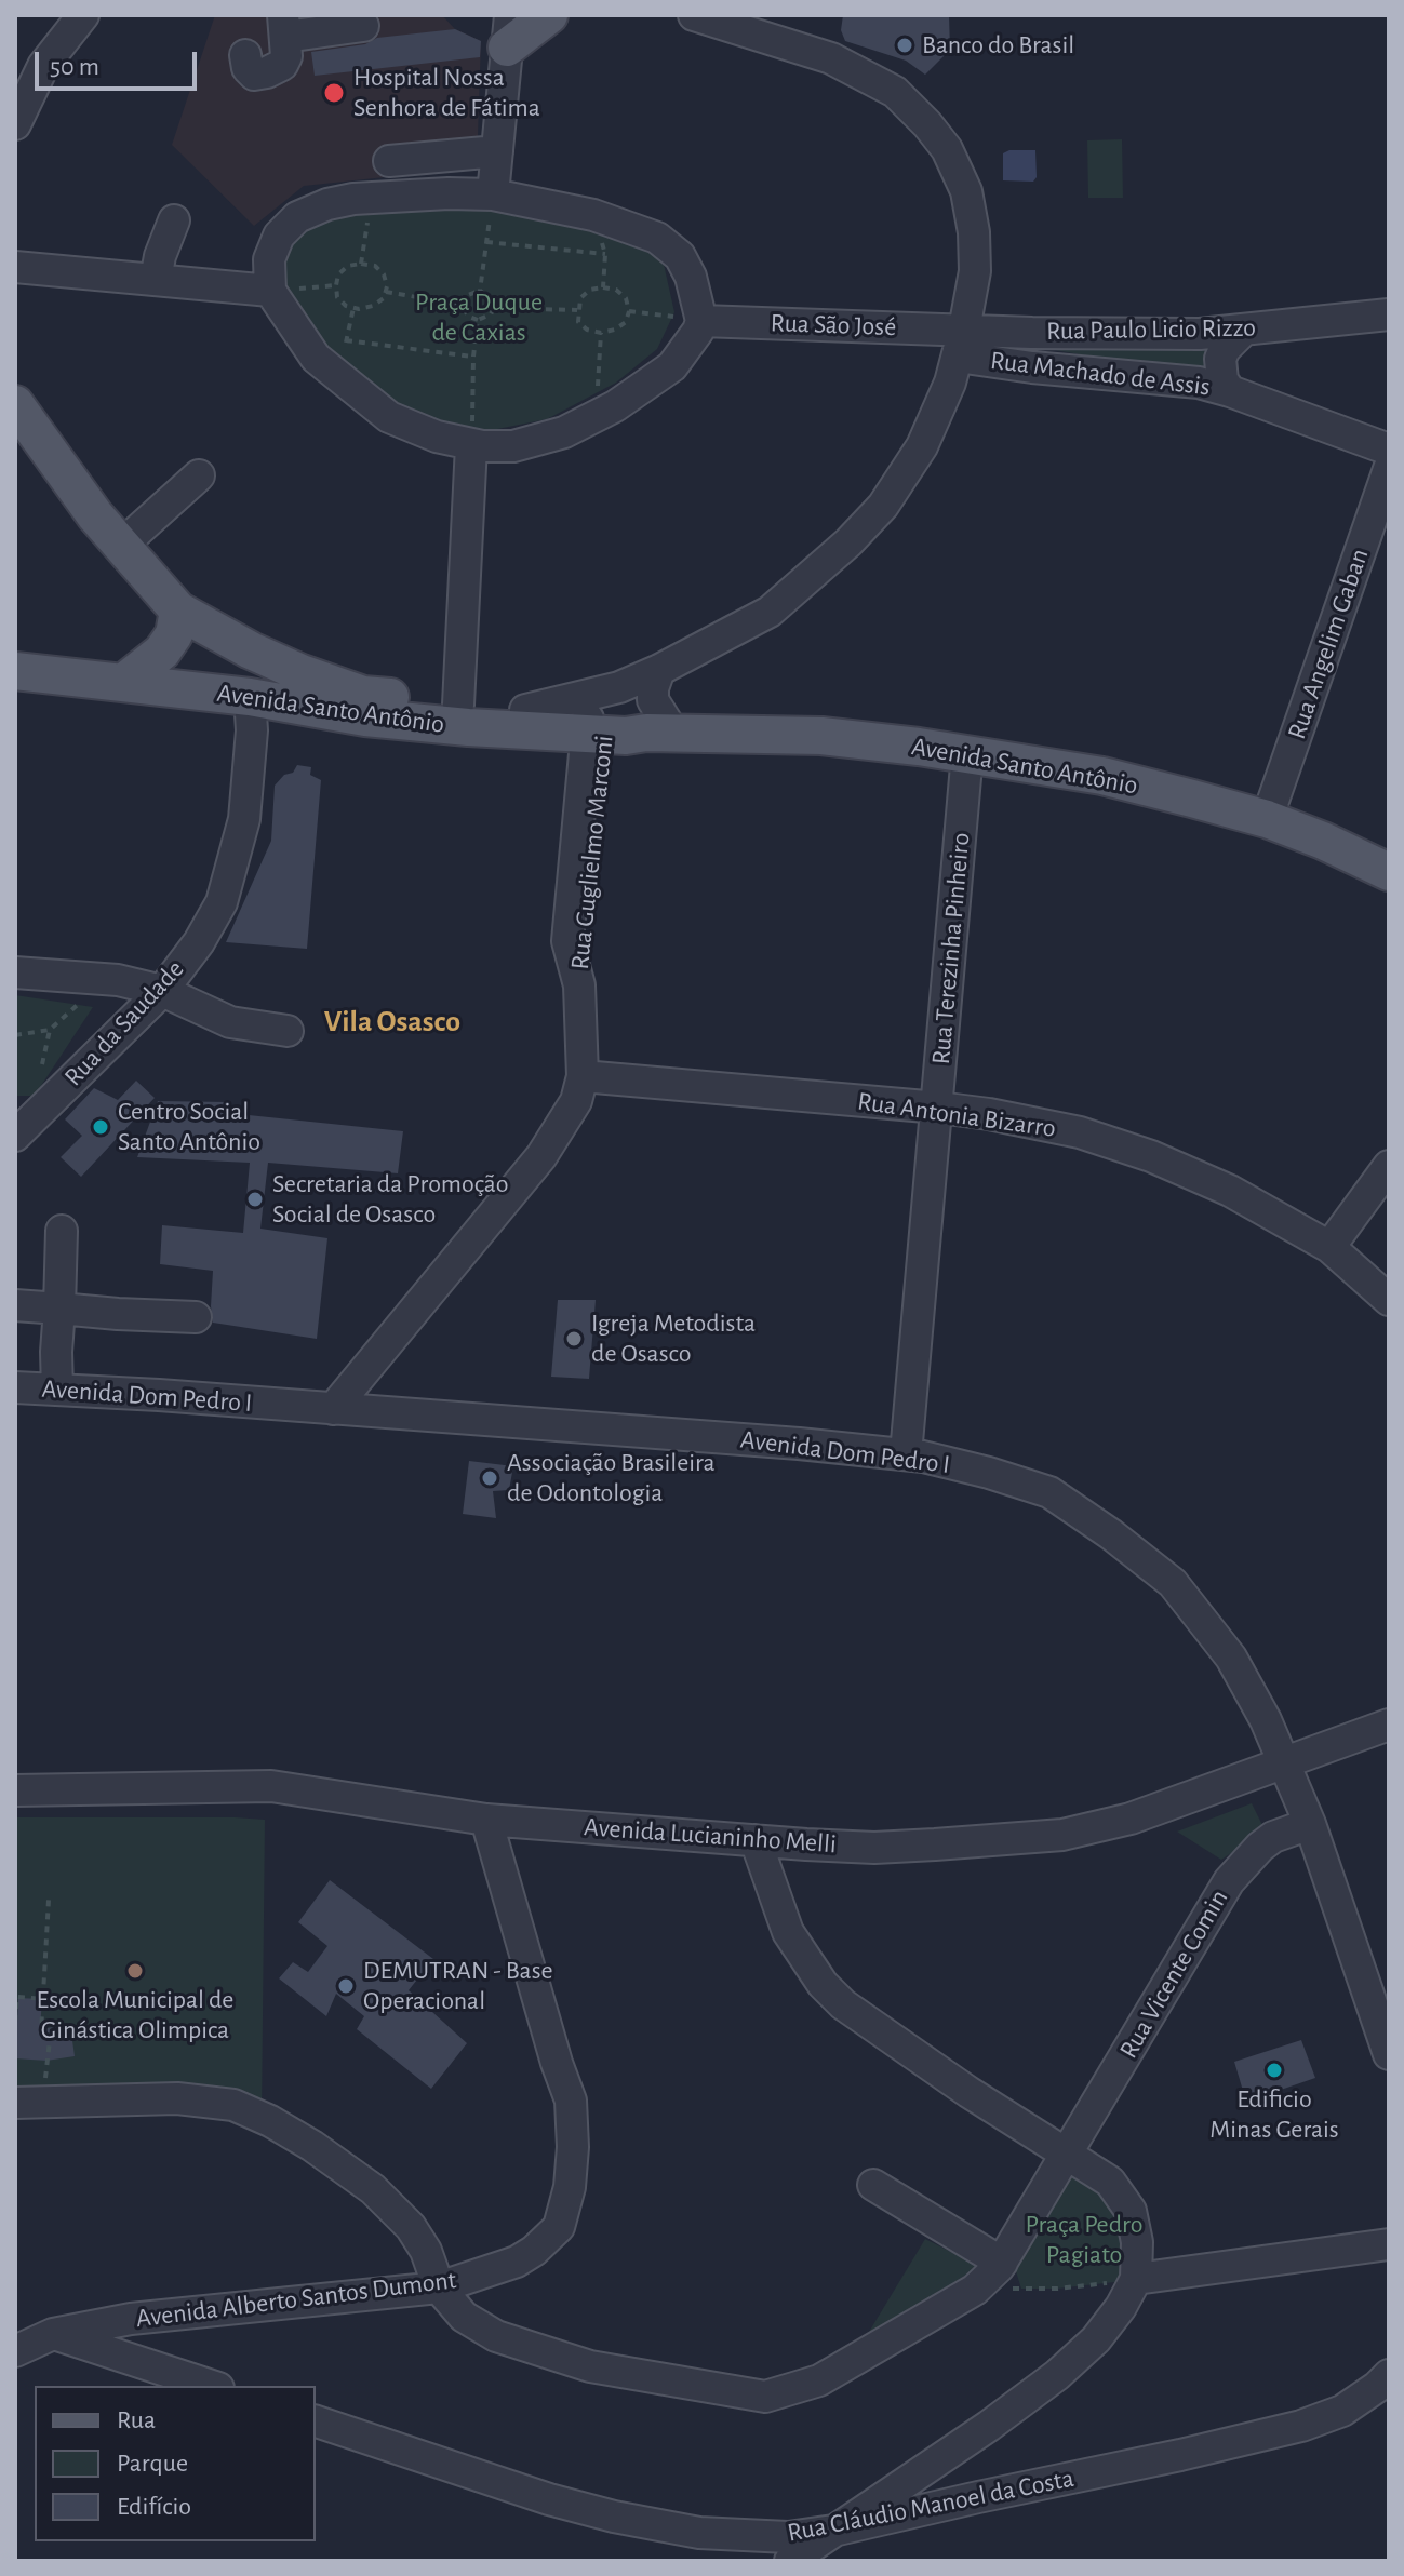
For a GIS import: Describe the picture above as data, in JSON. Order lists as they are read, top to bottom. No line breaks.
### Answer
{"streets":{"main road":["Avenida Santo Antônio"],"street":["Rua São José","Rua Paulo Licio Rizzo","Rua Machado de Assis","Rua Angelim Gaban","Rua Guglielmo Marconi","Rua Terezinha Pinheiro","Rua da Saudade","Rua Antonia Bizarro","Avenida Dom Pedro I","Avenida Lucianinho Melli","Rua Vicente Comin","Avenida Alberto Santos Dumont","Rua Cláudio Manoel da Costa"]},"crossings":[["Rua São José","Rua Paulo Licio Rizzo"],["Rua São José","Rua Machado de Assis"],["Rua Paulo Licio Rizzo","Rua Machado de Assis"],["Rua Angelim Gaban","Avenida Santo Antônio"],["Avenida Santo Antônio","Rua Guglielmo Marconi"],["Avenida Santo Antônio","Rua Terezinha Pinheiro"],["Avenida Santo Antônio","Rua da Saudade"],["Rua Guglielmo Marconi","Rua Antonia Bizarro"],["Rua Guglielmo Marconi","Avenida Dom Pedro I"],["Rua Terezinha Pinheiro","Rua Antonia Bizarro"],["Rua Terezinha Pinheiro","Avenida Dom Pedro I"],["Avenida Dom Pedro I","Avenida Lucianinho Melli"],["Avenida Dom Pedro I","Rua Vicente Comin"],["Avenida Lucianinho Melli","Avenida Alberto Santos Dumont"],["Rua Vicente Comin","Avenida Alberto Santos Dumont"]],"districts":["Vila Osasco"],"parks":["Praça Duque de Caxias","Praça Pedro Pagiato"],"places":["Banco do Brasil","Hospital Nossa Senhora de Fátima","Centro Social Santo Antônio","Secretaria da Promoção Social de Osasco","Igreja Metodista de Osasco","Associação Brasileira de Odontologia","Escola Municipal de Ginástica Olimpica","DEMUTRAN - Base Operacional","Edificio Minas Gerais"],"legend":["Rua","Parque","Edifício"],"scale_bar":"50 m"}
